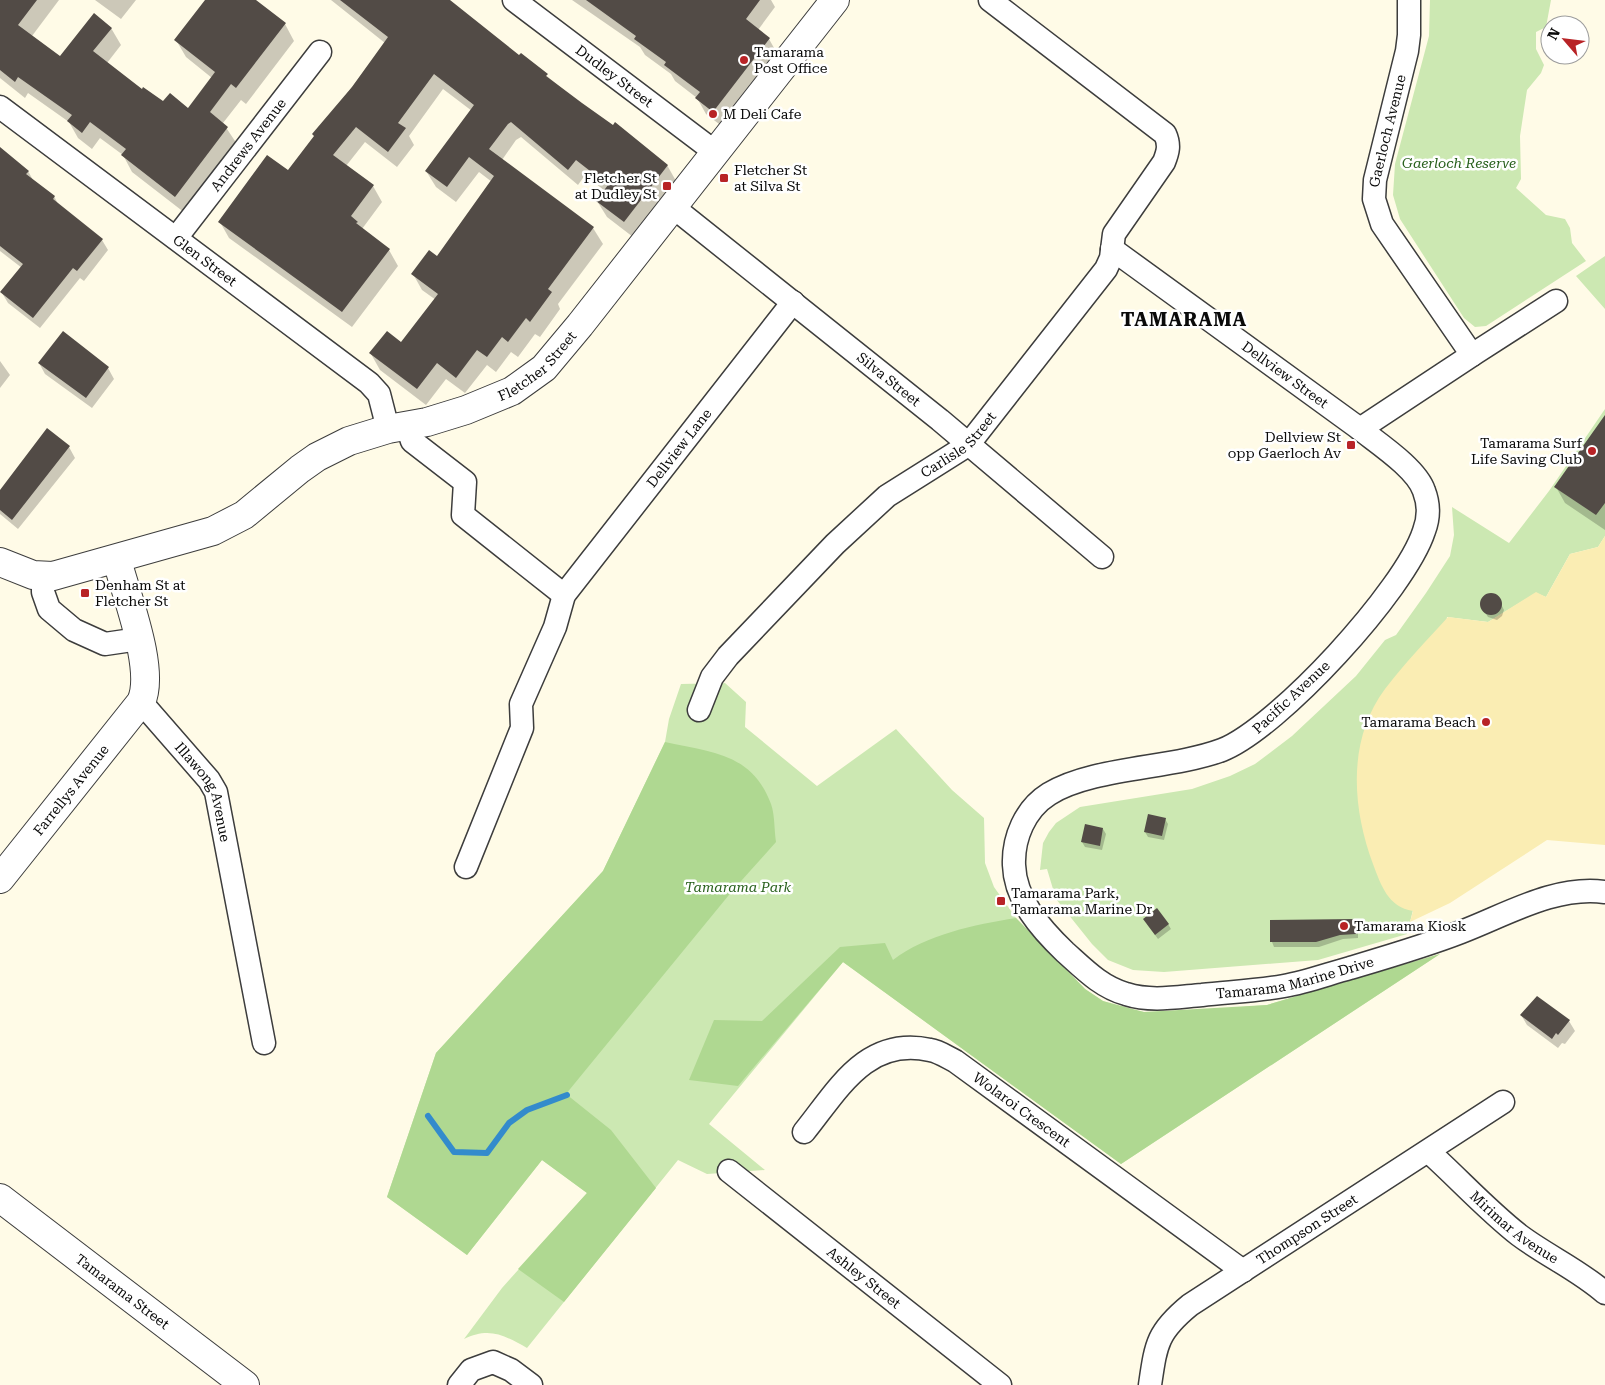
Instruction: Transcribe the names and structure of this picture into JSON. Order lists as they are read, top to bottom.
{
  "streets": {
    "street": [
      "Dudley Street",
      "Gaerloch Avenue",
      "Andrews Avenue",
      "Glen Street",
      "Fletcher Street",
      "Dellview Street",
      "Silva Street",
      "Carlisle Street",
      "Dellview Lane",
      "Pacific Avenue",
      "Farrellys Avenue",
      "Illawong Avenue",
      "Tamarama Marine Drive",
      "Wolaroi Crescent",
      "Mirimar Avenue",
      "Thompson Street",
      "Ashley Street",
      "Tamarama Street"
    ]
  },
  "crossings": [
    ["Dudley Street", "Fletcher Street"],
    ["Andrews Avenue", "Glen Street"],
    ["Glen Street", "Fletcher Street"],
    ["Glen Street", "Dellview Lane"],
    ["Fletcher Street", "Silva Street"],
    ["Dellview Street", "Carlisle Street"],
    ["Dellview Street", "Pacific Avenue"],
    ["Silva Street", "Carlisle Street"],
    ["Silva Street", "Dellview Lane"],
    ["Pacific Avenue", "Tamarama Marine Drive"],
    ["Farrellys Avenue", "Illawong Avenue"],
    ["Wolaroi Crescent", "Thompson Street"],
    ["Mirimar Avenue", "Thompson Street"]
  ],
  "districts": ["TAMARAMA"],
  "parks": ["Gaerloch Reserve", "Tamarama Park"],
  "places": {
    "other": [
      "Tamarama Post Office",
      "M Deli Cafe",
      "Tamarama Surf Life Saving Club",
      "Tamarama Beach",
      "Tamarama Kiosk"
    ],
    "transit": [
      "Fletcher St at Silva St",
      "Fletcher St at Dudley St",
      "Dellview St opp Gaerloch Av",
      "Denham St at Fletcher St",
      "Tamarama Park, Tamarama Marine Dr"
    ]
  },
  "north": "top left"
}
